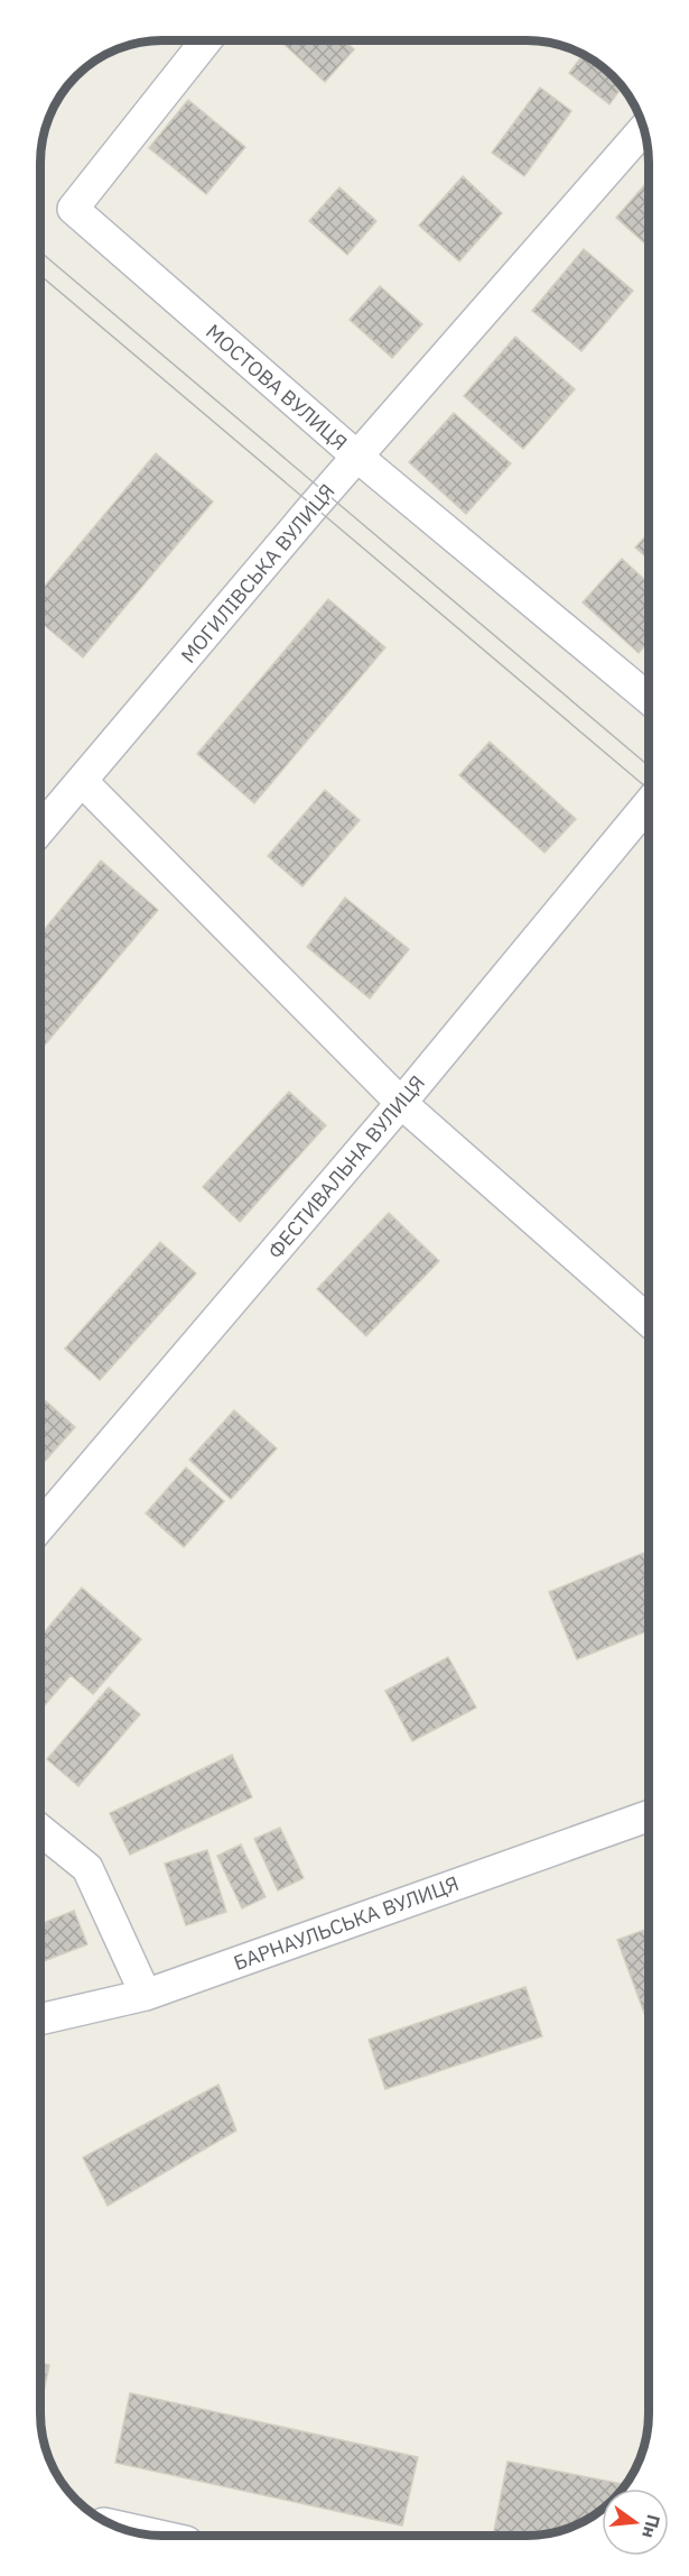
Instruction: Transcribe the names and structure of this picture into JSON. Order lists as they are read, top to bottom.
{
  "streets": {
    "street": [
      "МОСТОВА ВУЛИЦЯ",
      "МОГИЛІВСЬКА ВУЛИЦЯ",
      "ФЕСТИВАЛЬНА ВУЛИЦЯ",
      "БАРНАУЛЬСЬКА ВУЛИЦЯ"
    ]
  },
  "crossings": [
    ["МОСТОВА ВУЛИЦЯ", "МОГИЛІВСЬКА ВУЛИЦЯ"]
  ],
  "north": "right"
}
